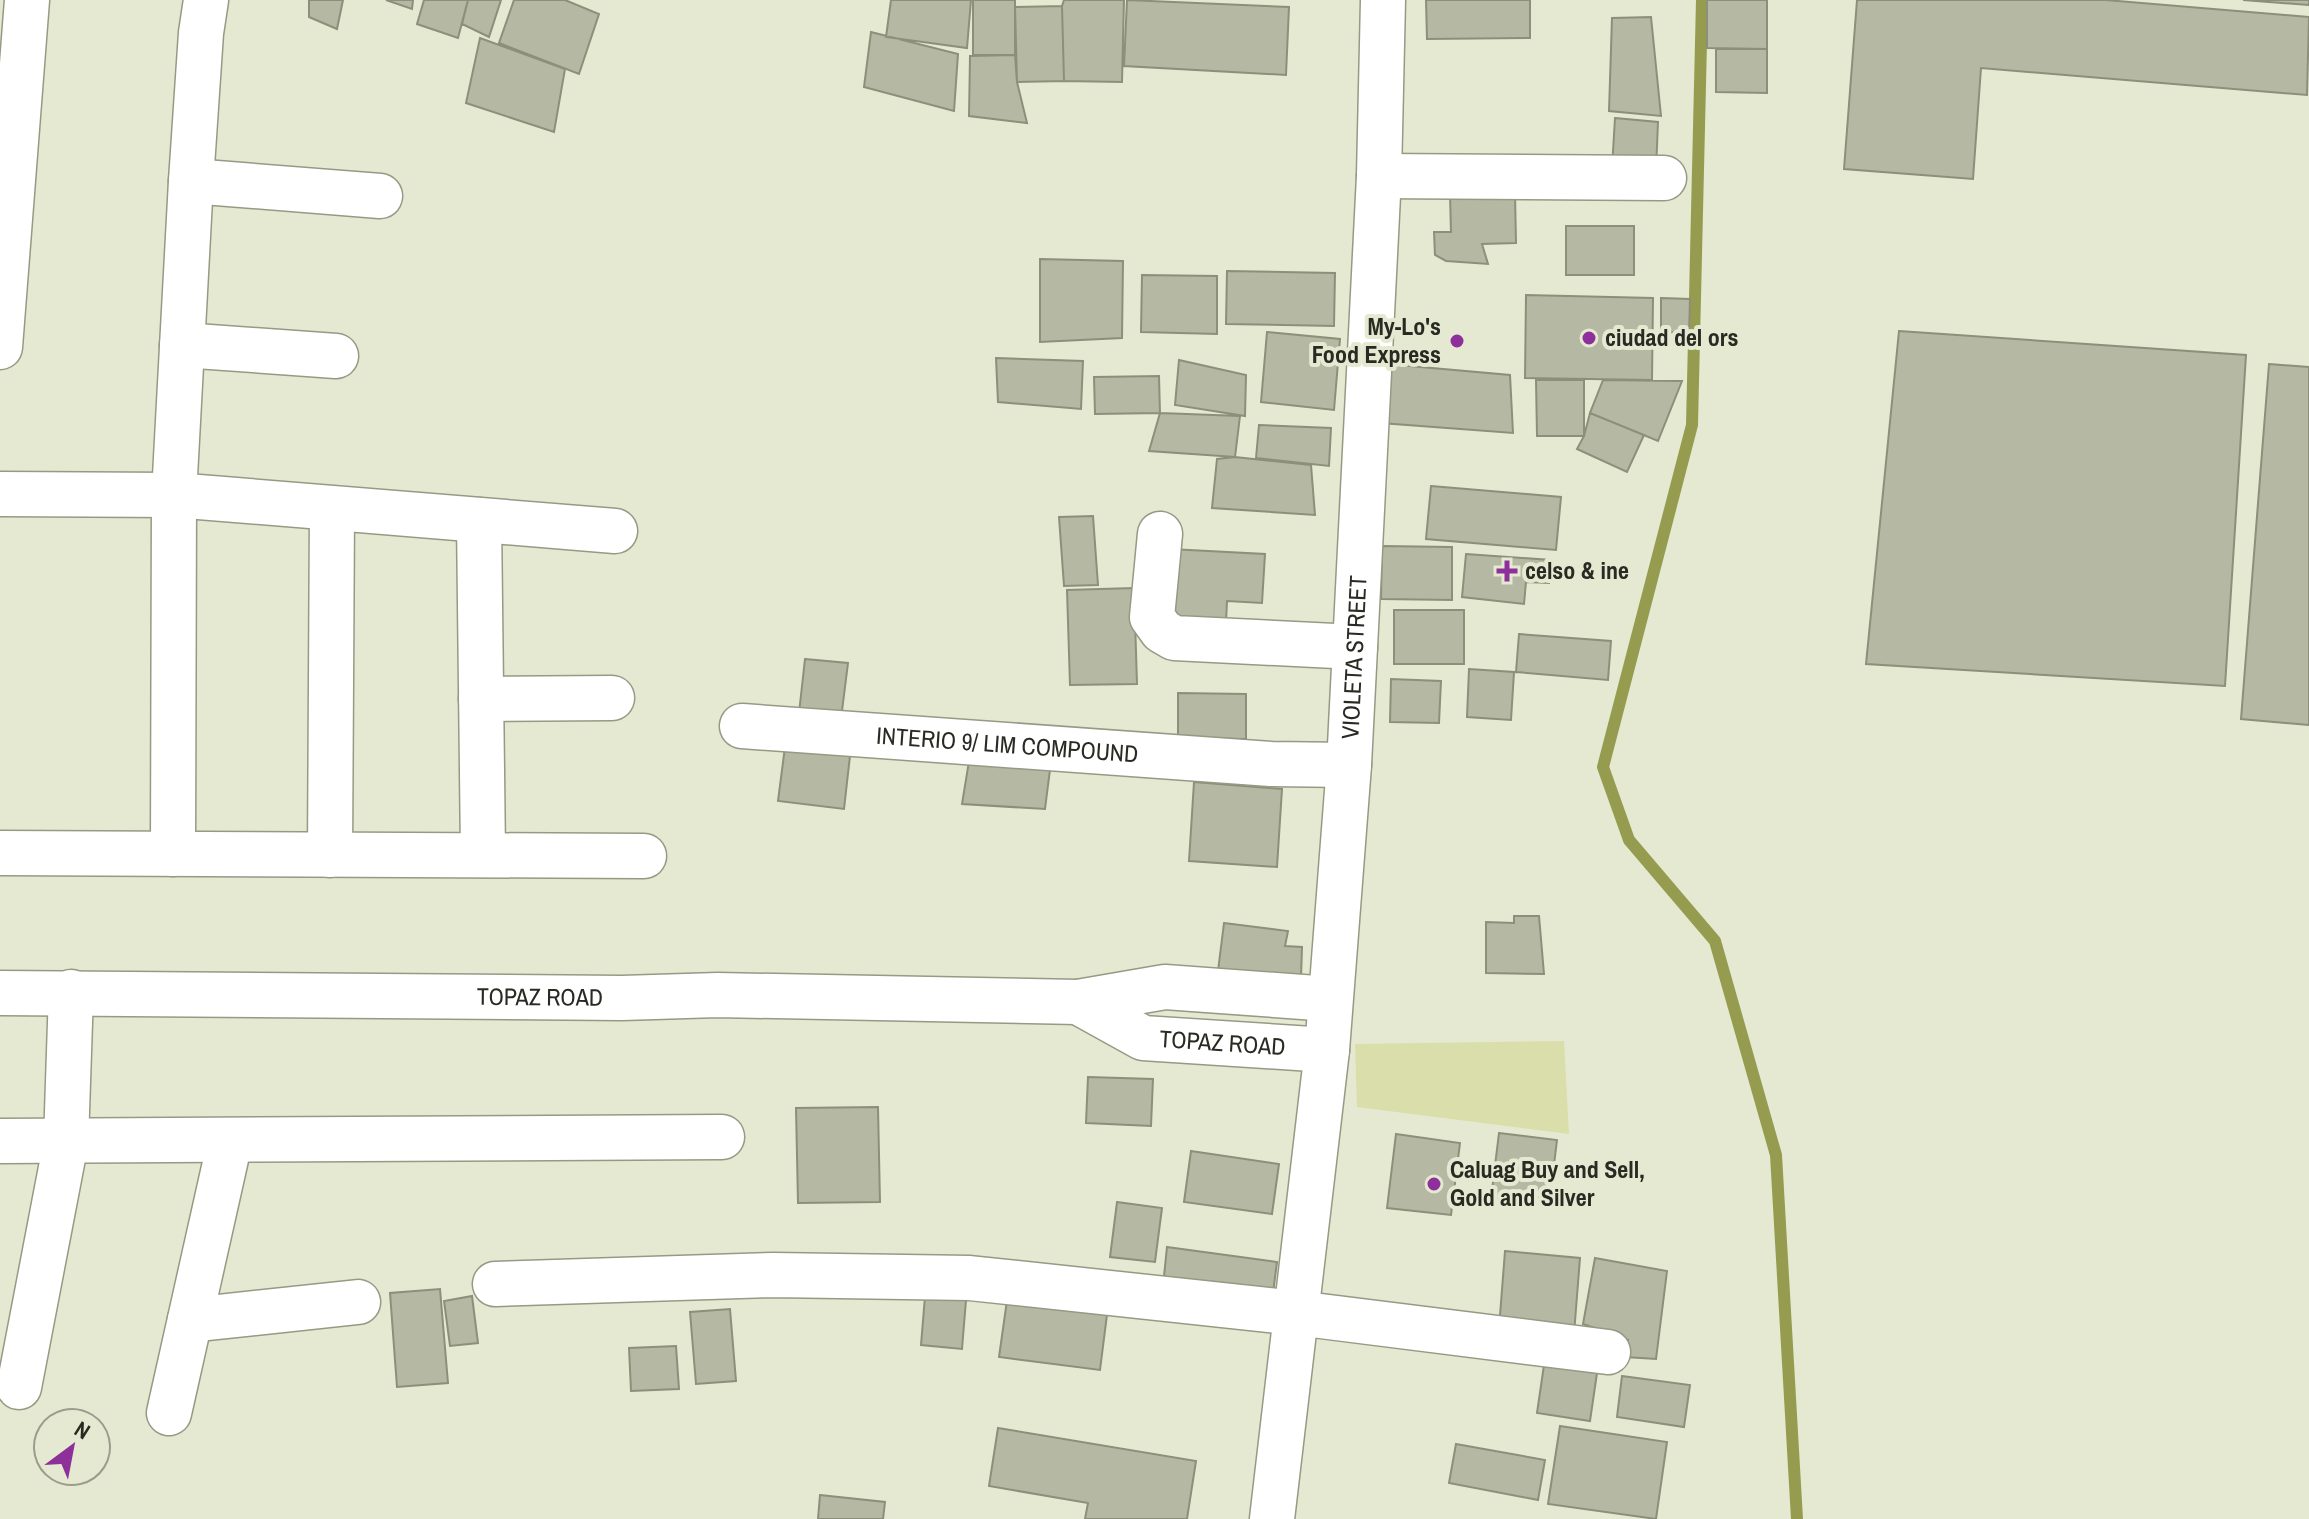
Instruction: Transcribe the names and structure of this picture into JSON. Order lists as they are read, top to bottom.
{
  "streets": {
    "street": ["VIOLETA STREET", "INTERIO 9/ LIM COMPOUND", "TOPAZ ROAD"]
  },
  "crossings": [
    ["VIOLETA STREET", "INTERIO 9/ LIM COMPOUND"],
    ["VIOLETA STREET", "TOPAZ ROAD"]
  ],
  "places": {
    "other": ["ciudad del ors", "My-Lo's Food Express", "Caluag Buy and Sell, Gold and Silver"],
    "health": ["celso & ine"]
  },
  "north": "top right"
}
